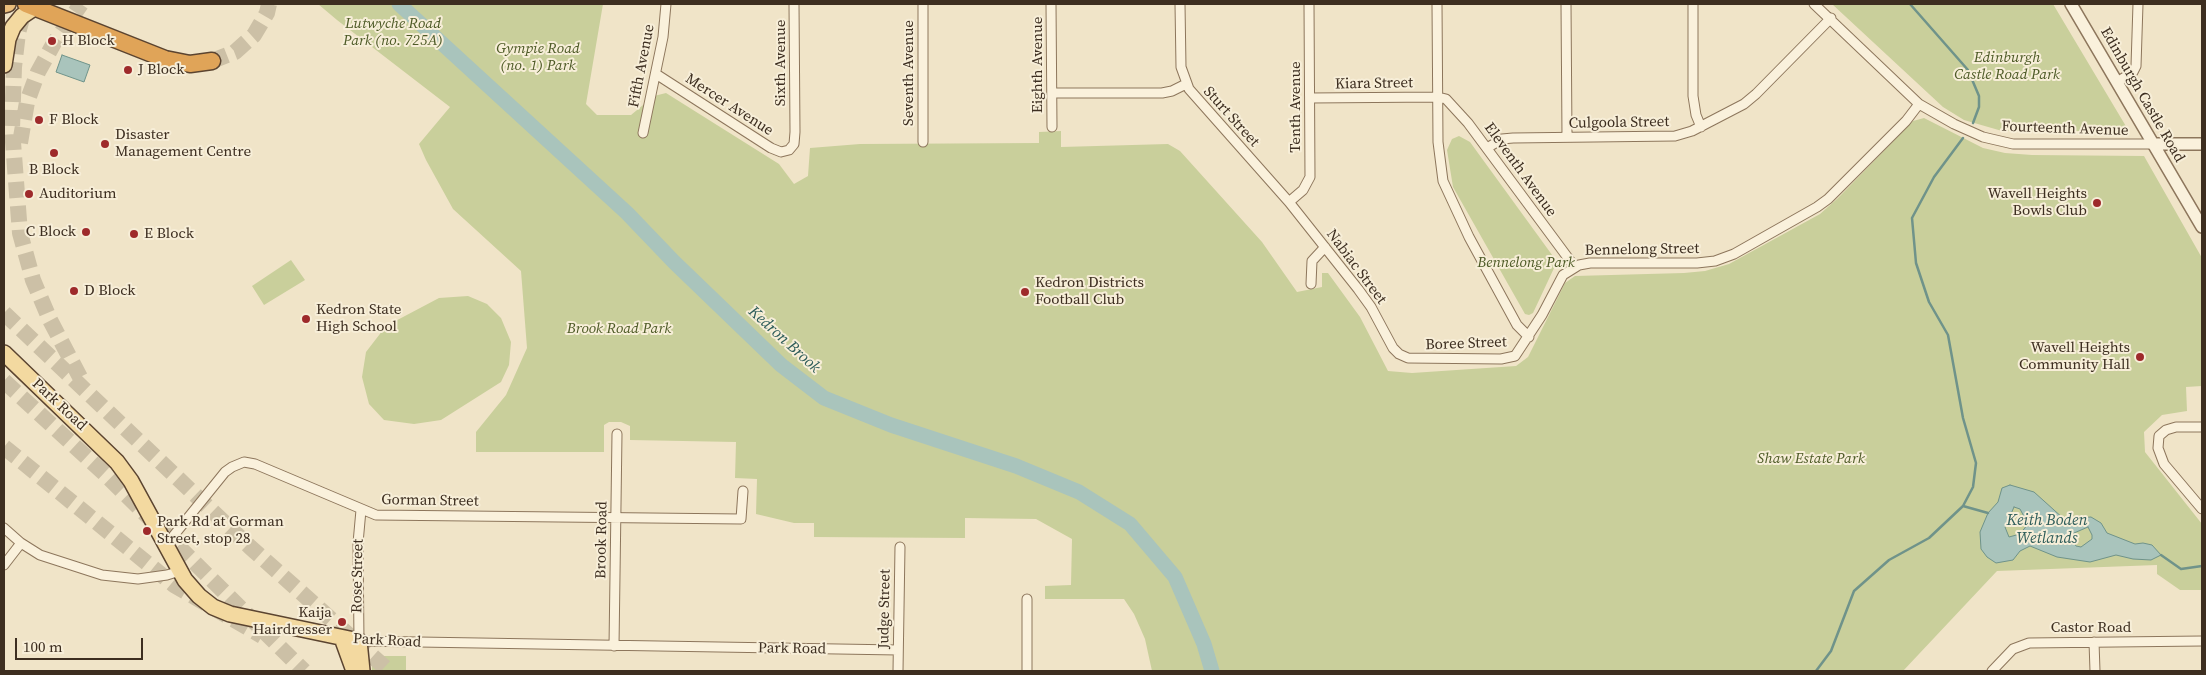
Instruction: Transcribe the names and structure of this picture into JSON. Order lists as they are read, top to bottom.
{
  "streets": {
    "main road": ["Park Road", "Rose Street"],
    "street": [
      "Sixth Avenue",
      "Eighth Avenue",
      "Fifth Avenue",
      "Seventh Avenue",
      "Kiara Street",
      "Edinburgh Castle Road",
      "Mercer Avenue",
      "Tenth Avenue",
      "Sturt Street",
      "Culgoola Street",
      "Fourteenth Avenue",
      "Eleventh Avenue",
      "Bennelong Street",
      "Nabiac Street",
      "Boree Street",
      "Gorman Street",
      "Brook Road",
      "Judge Street",
      "Castor Road"
    ]
  },
  "crossings": [
    ["Sixth Avenue", "Mercer Avenue"],
    ["Eighth Avenue", "Sturt Street"],
    ["Fifth Avenue", "Mercer Avenue"],
    ["Kiara Street", "Tenth Avenue"],
    ["Kiara Street", "Eleventh Avenue"],
    ["Edinburgh Castle Road", "Fourteenth Avenue"],
    ["Tenth Avenue", "Sturt Street"],
    ["Tenth Avenue", "Nabiac Street"],
    ["Sturt Street", "Nabiac Street"],
    ["Culgoola Street", "Fourteenth Avenue"],
    ["Culgoola Street", "Eleventh Avenue"],
    ["Fourteenth Avenue", "Bennelong Street"],
    ["Eleventh Avenue", "Bennelong Street"],
    ["Bennelong Street", "Boree Street"],
    ["Nabiac Street", "Boree Street"],
    ["Park Road", "Gorman Street"],
    ["Park Road", "Brook Road"],
    ["Park Road", "Rose Street"],
    ["Park Road", "Judge Street"],
    ["Gorman Street", "Brook Road"],
    ["Gorman Street", "Rose Street"]
  ],
  "water": ["Kedron Brook", "Keith Boden Wetlands"],
  "parks": [
    "Lutwyche Road Park (no. 725A)",
    "Gympie Road (no. 1) Park",
    "Edinburgh Castle Road Park",
    "Bennelong Park",
    "Brook Road Park",
    "Shaw Estate Park"
  ],
  "places": [
    "H Block",
    "J Block",
    "F Block",
    "Disaster Management Centre",
    "B Block",
    "Auditorium",
    "Wavell Heights Bowls Club",
    "C Block",
    "E Block",
    "D Block",
    "Kedron Districts Football Club",
    "Kedron State High School",
    "Wavell Heights Community Hall",
    "Park Rd at Gorman Street, stop 28",
    "Kaija Hairdresser"
  ],
  "scale_bar": "100 m"
}
